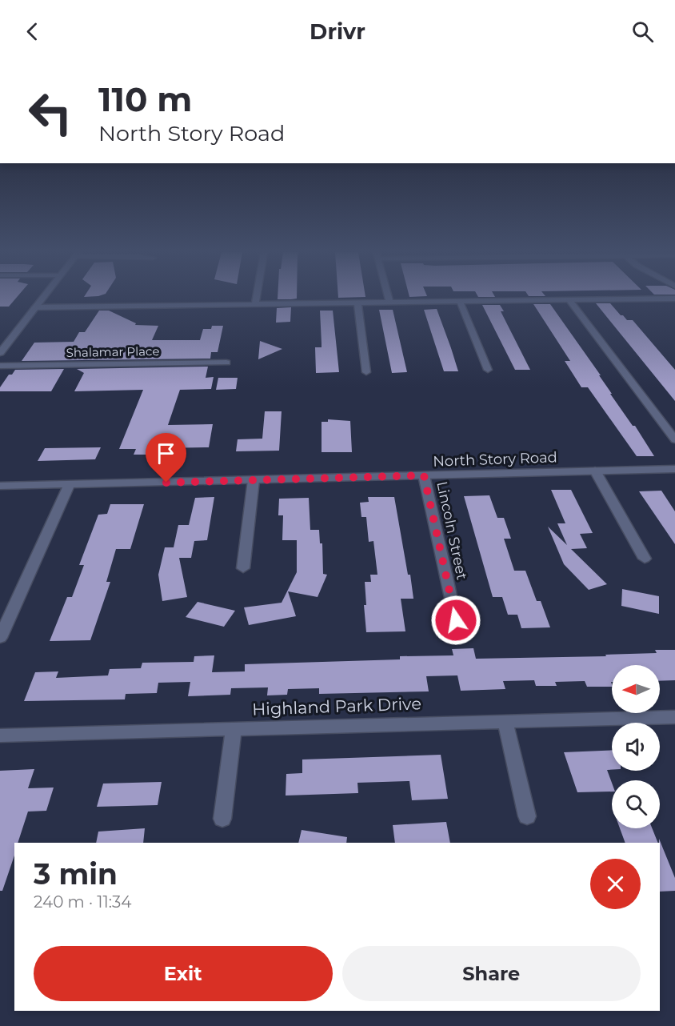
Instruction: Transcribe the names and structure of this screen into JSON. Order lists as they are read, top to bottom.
{
  "streets": {
    "street": [
      "Shalamar Place",
      "North Story Road",
      "Lincoln Street",
      "Highland Park Drive"
    ]
  },
  "crossings": [
    ["North Story Road", "Lincoln Street"]
  ],
  "north": "left",
  "page": {
    "header": "Drivr",
    "turn": ["110 m", "North Story Road"],
    "heading": ["3 min", "240 m · 11:34"],
    "buttons": ["Exit", "Share"]
  }
}
